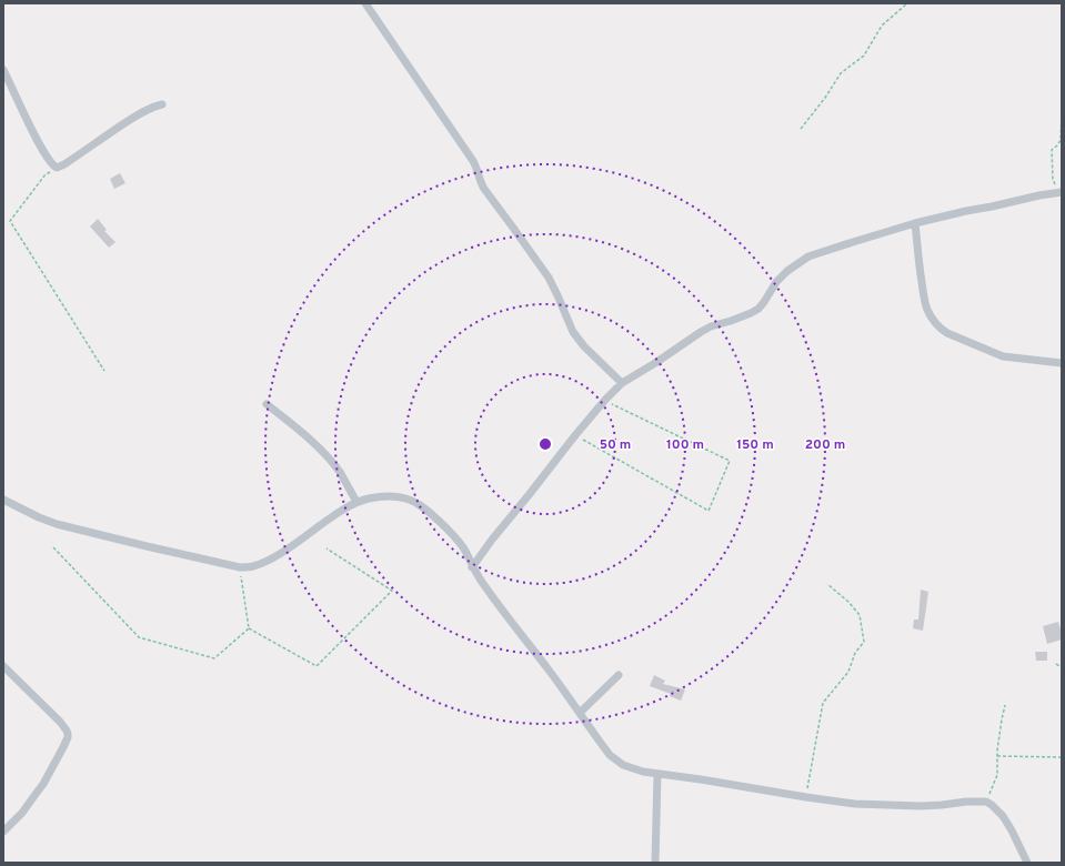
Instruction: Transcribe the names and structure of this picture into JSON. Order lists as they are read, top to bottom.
{
  "rings": [
    "50 m",
    "100 m",
    "150 m",
    "200 m"
  ]
}
